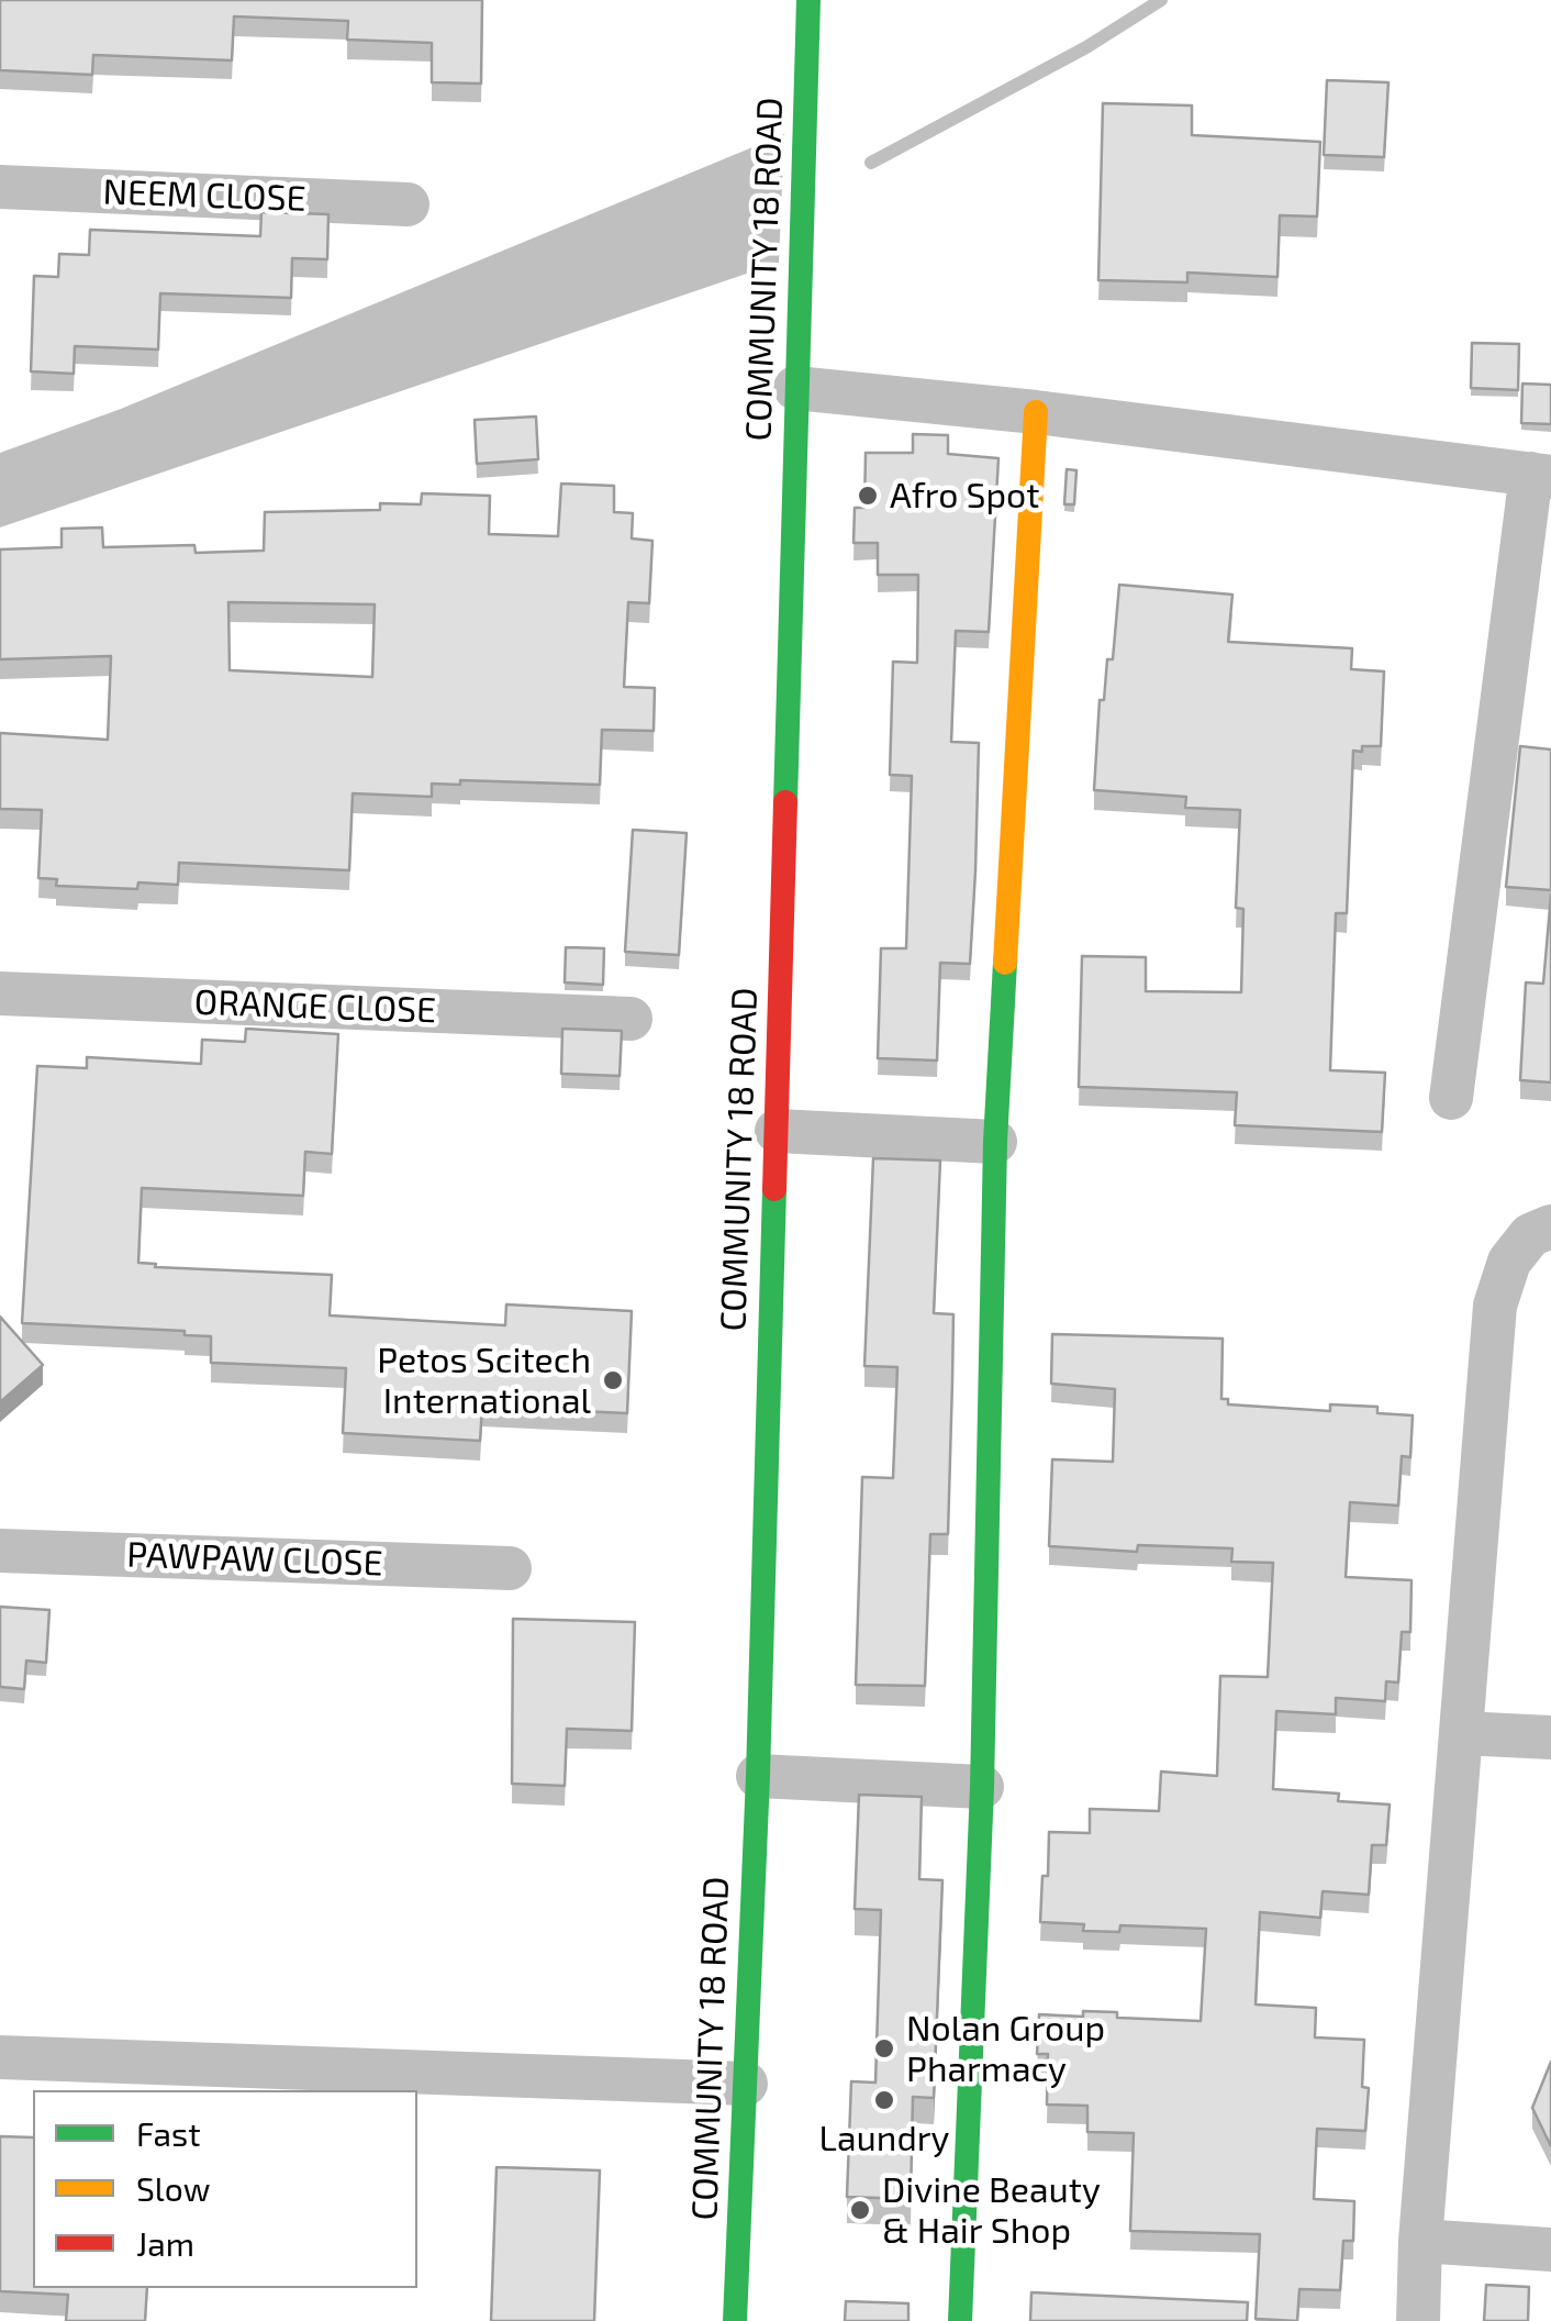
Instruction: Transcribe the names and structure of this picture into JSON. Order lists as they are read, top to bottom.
{
  "streets": {
    "main road": ["COMMUNITY 18 ROAD"],
    "street": ["NEEM CLOSE", "ORANGE CLOSE", "PAWPAW CLOSE"]
  },
  "places": [
    "Afro Spot",
    "Petos Scitech International",
    "Nolan Group Pharmacy",
    "Laundry",
    "Divine Beauty & Hair Shop"
  ],
  "legend": ["Fast", "Slow", "Jam"]
}
